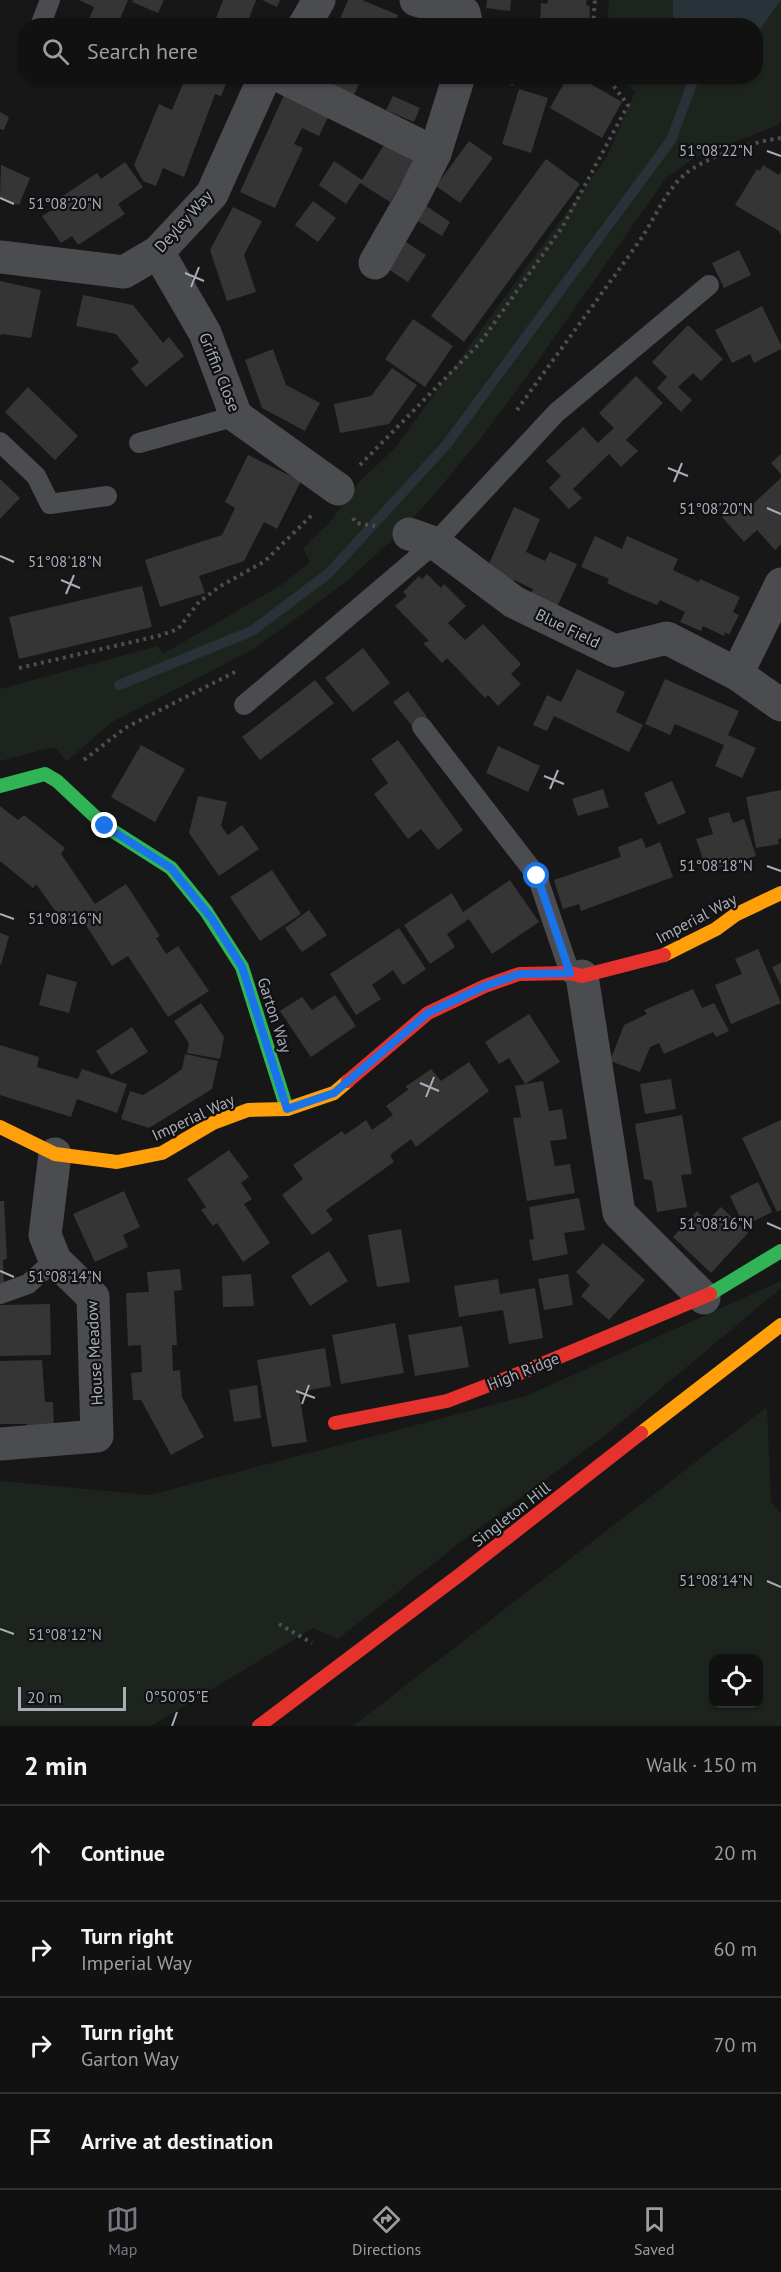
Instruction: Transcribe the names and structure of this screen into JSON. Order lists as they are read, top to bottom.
{
  "streets": {
    "street": [
      "Deyley Way",
      "Griffin Close",
      "Blue Field",
      "Imperial Way",
      "Garton Way",
      "House Meadow",
      "High Ridge",
      "Singleton Hill"
    ]
  },
  "crossings": [
    ["Deyley Way", "Griffin Close"],
    ["Imperial Way", "Garton Way"],
    ["Imperial Way", "House Meadow"]
  ],
  "scale_bar": "20 m",
  "page": {
    "search": "Search here",
    "scale": "20 m",
    "heading": ["2 min", "Walk · 150 m"],
    "list": [
      ["Continue", "20 m"],
      ["Turn right", "Imperial Way", "60 m"],
      ["Turn right", "Garton Way", "70 m"],
      "Arrive at destination"
    ],
    "nav": ["Map", "Directions", "Saved"]
  },
  "coordinates": [
    "51°08'22\"N",
    "51°08'20\"N",
    "51°08'18\"N",
    "51°08'16\"N",
    "51°08'14\"N",
    "51°08'12\"N",
    "0°50'05\"E"
  ]
}
